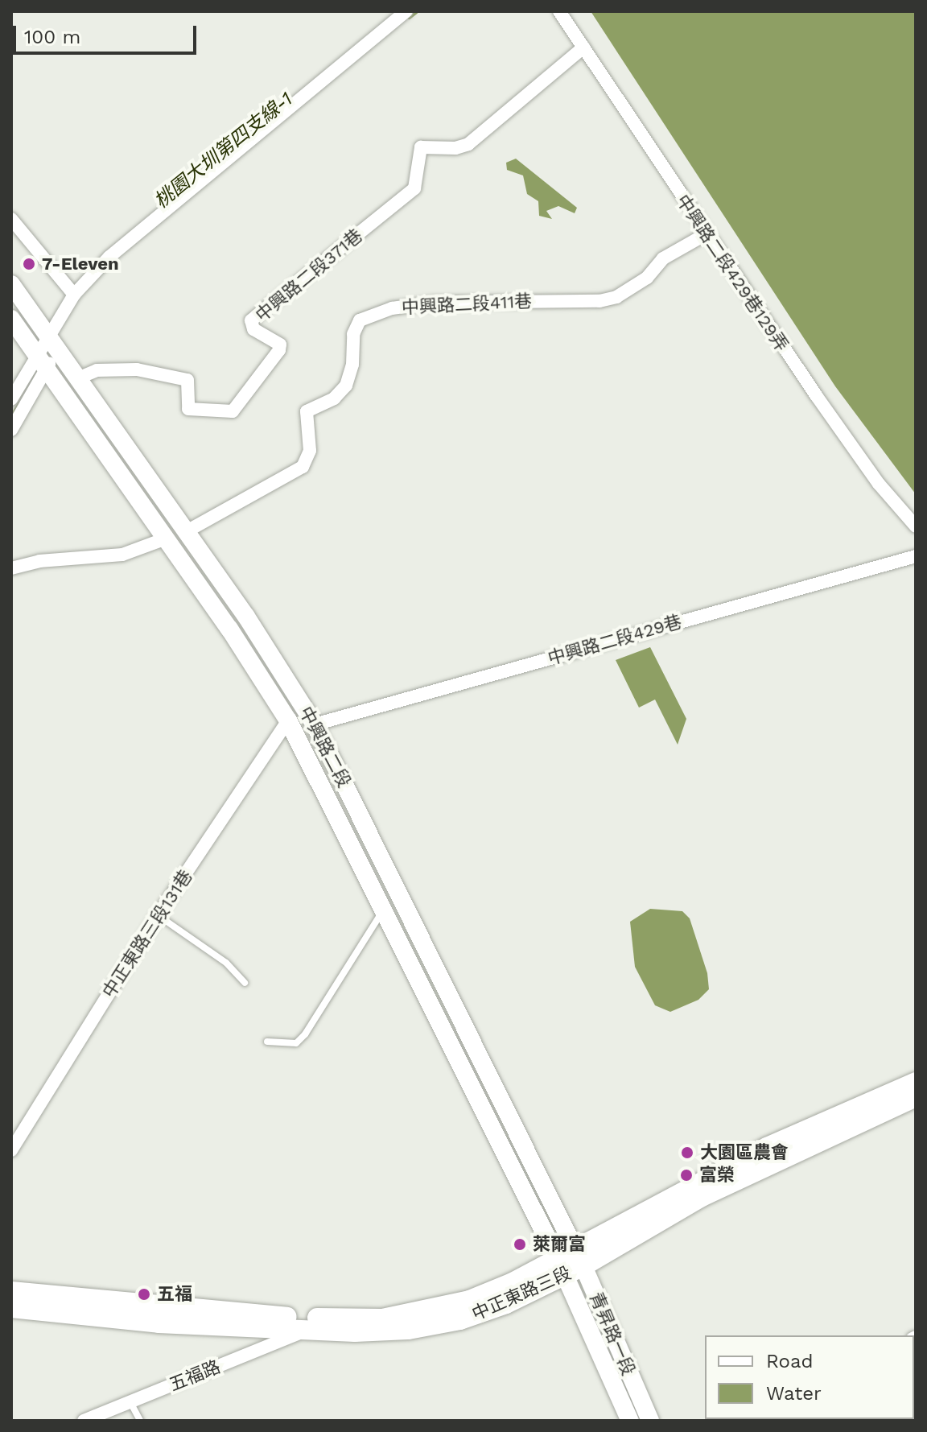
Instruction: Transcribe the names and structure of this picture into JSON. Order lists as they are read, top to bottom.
{
  "streets": {
    "main road": ["中正東路三段"],
    "street": [
      "中興路二段429巷129弄",
      "中興路二段371巷",
      "中興路二段411巷",
      "中興路二段429巷",
      "中興路二段",
      "中正東路三段131巷",
      "青昇路一段",
      "五福路"
    ]
  },
  "crossings": [
    ["中興路二段429巷129弄", "中興路二段371巷"],
    ["中興路二段429巷129弄", "中興路二段411巷"],
    ["中興路二段371巷", "中興路二段"],
    ["中興路二段411巷", "中興路二段"],
    ["中興路二段429巷", "中興路二段"],
    ["中興路二段", "中正東路三段131巷"],
    ["中興路二段", "中正東路三段"],
    ["中興路二段", "青昇路一段"],
    ["中正東路三段", "青昇路一段"],
    ["中正東路三段", "五福路"]
  ],
  "water": ["桃園大圳第四支線-1"],
  "places": [
    "7-Eleven",
    "大園區農會",
    "富榮",
    "萊爾富",
    "五福"
  ],
  "legend": ["Road", "Water"],
  "scale_bar": "100 m"
}
